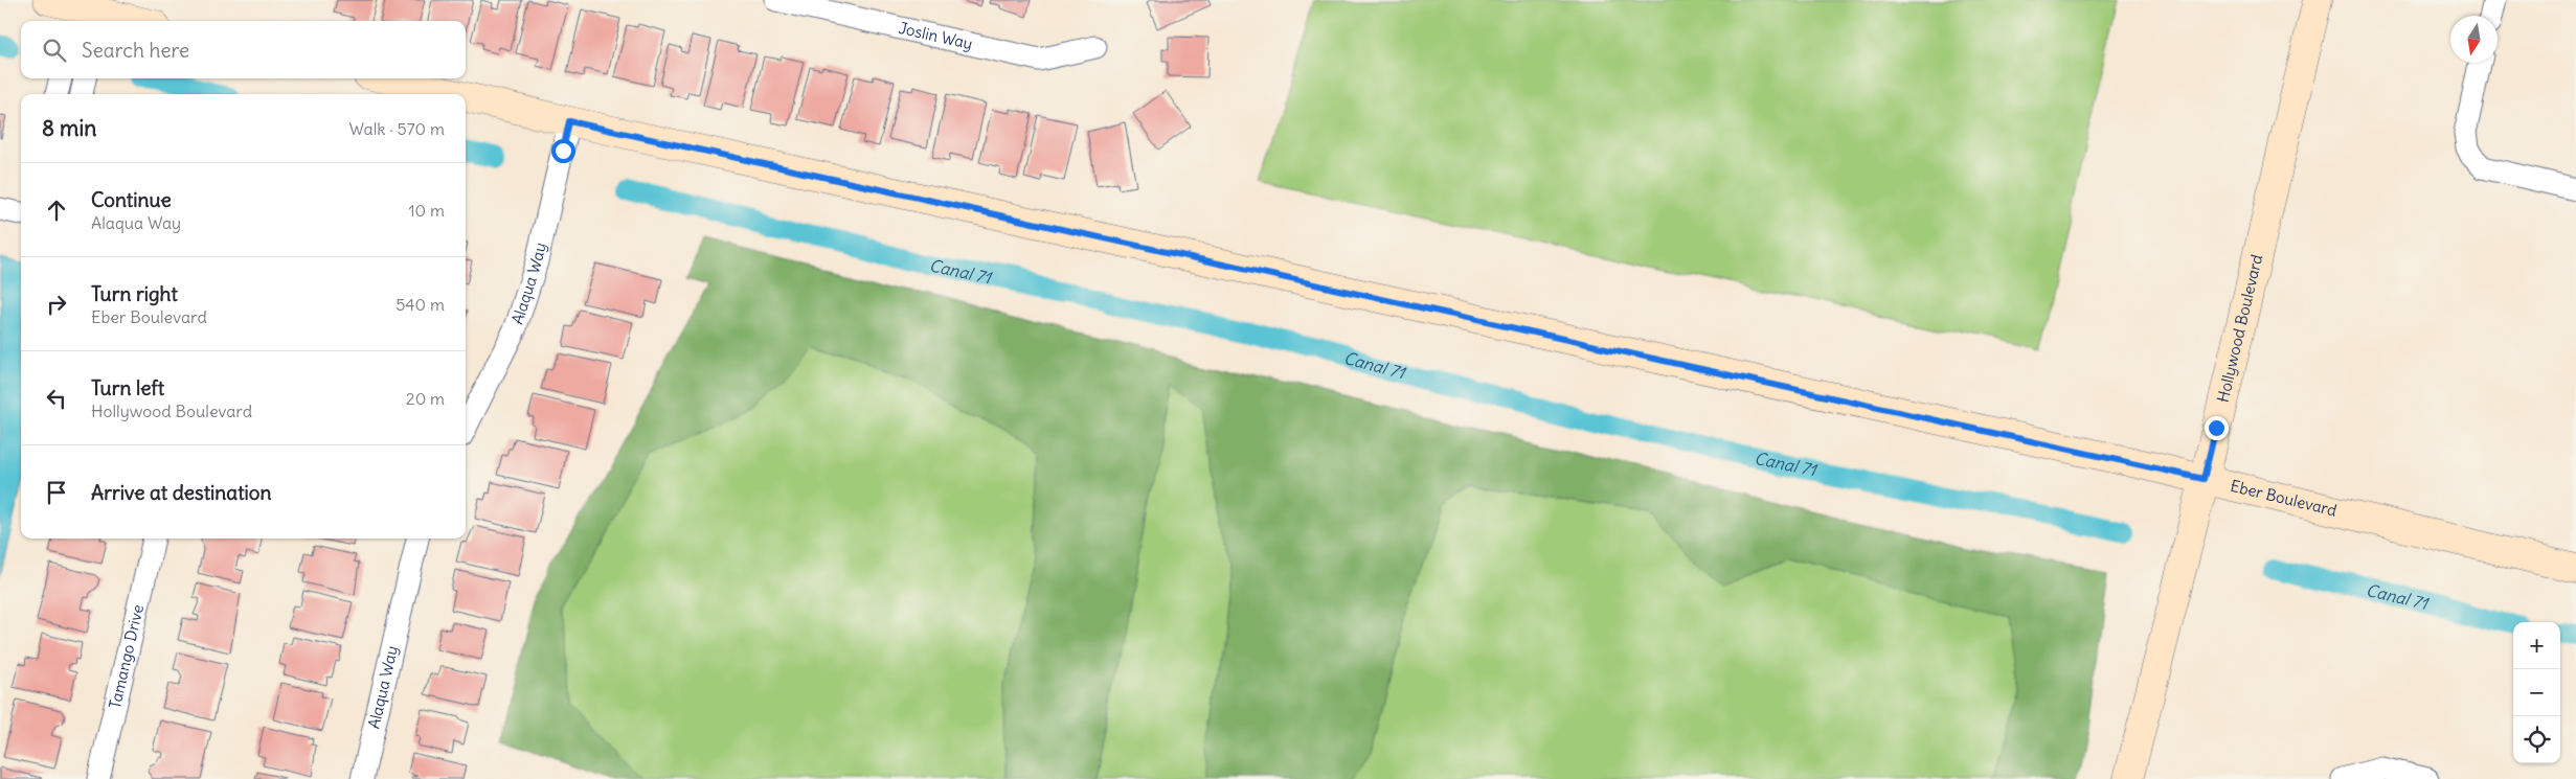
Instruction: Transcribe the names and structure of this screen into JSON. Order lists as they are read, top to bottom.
{
  "streets": {
    "street": [
      "Joslin Way",
      "Alaqua Way",
      "Hollywood Boulevard",
      "Eber Boulevard",
      "Tamango Drive"
    ]
  },
  "crossings": [
    ["Alaqua Way", "Eber Boulevard"],
    ["Hollywood Boulevard", "Eber Boulevard"]
  ],
  "water": ["Canal 71"],
  "north": "bottom",
  "page": {
    "search": "Search here",
    "heading": ["8 min", "Walk · 570 m"],
    "list": [
      ["Continue", "Alaqua Way", "10 m"],
      ["Turn right", "Eber Boulevard", "540 m"],
      ["Turn left", "Hollywood Boulevard", "20 m"],
      "Arrive at destination"
    ],
    "map_buttons": ["+", "−"]
  }
}
